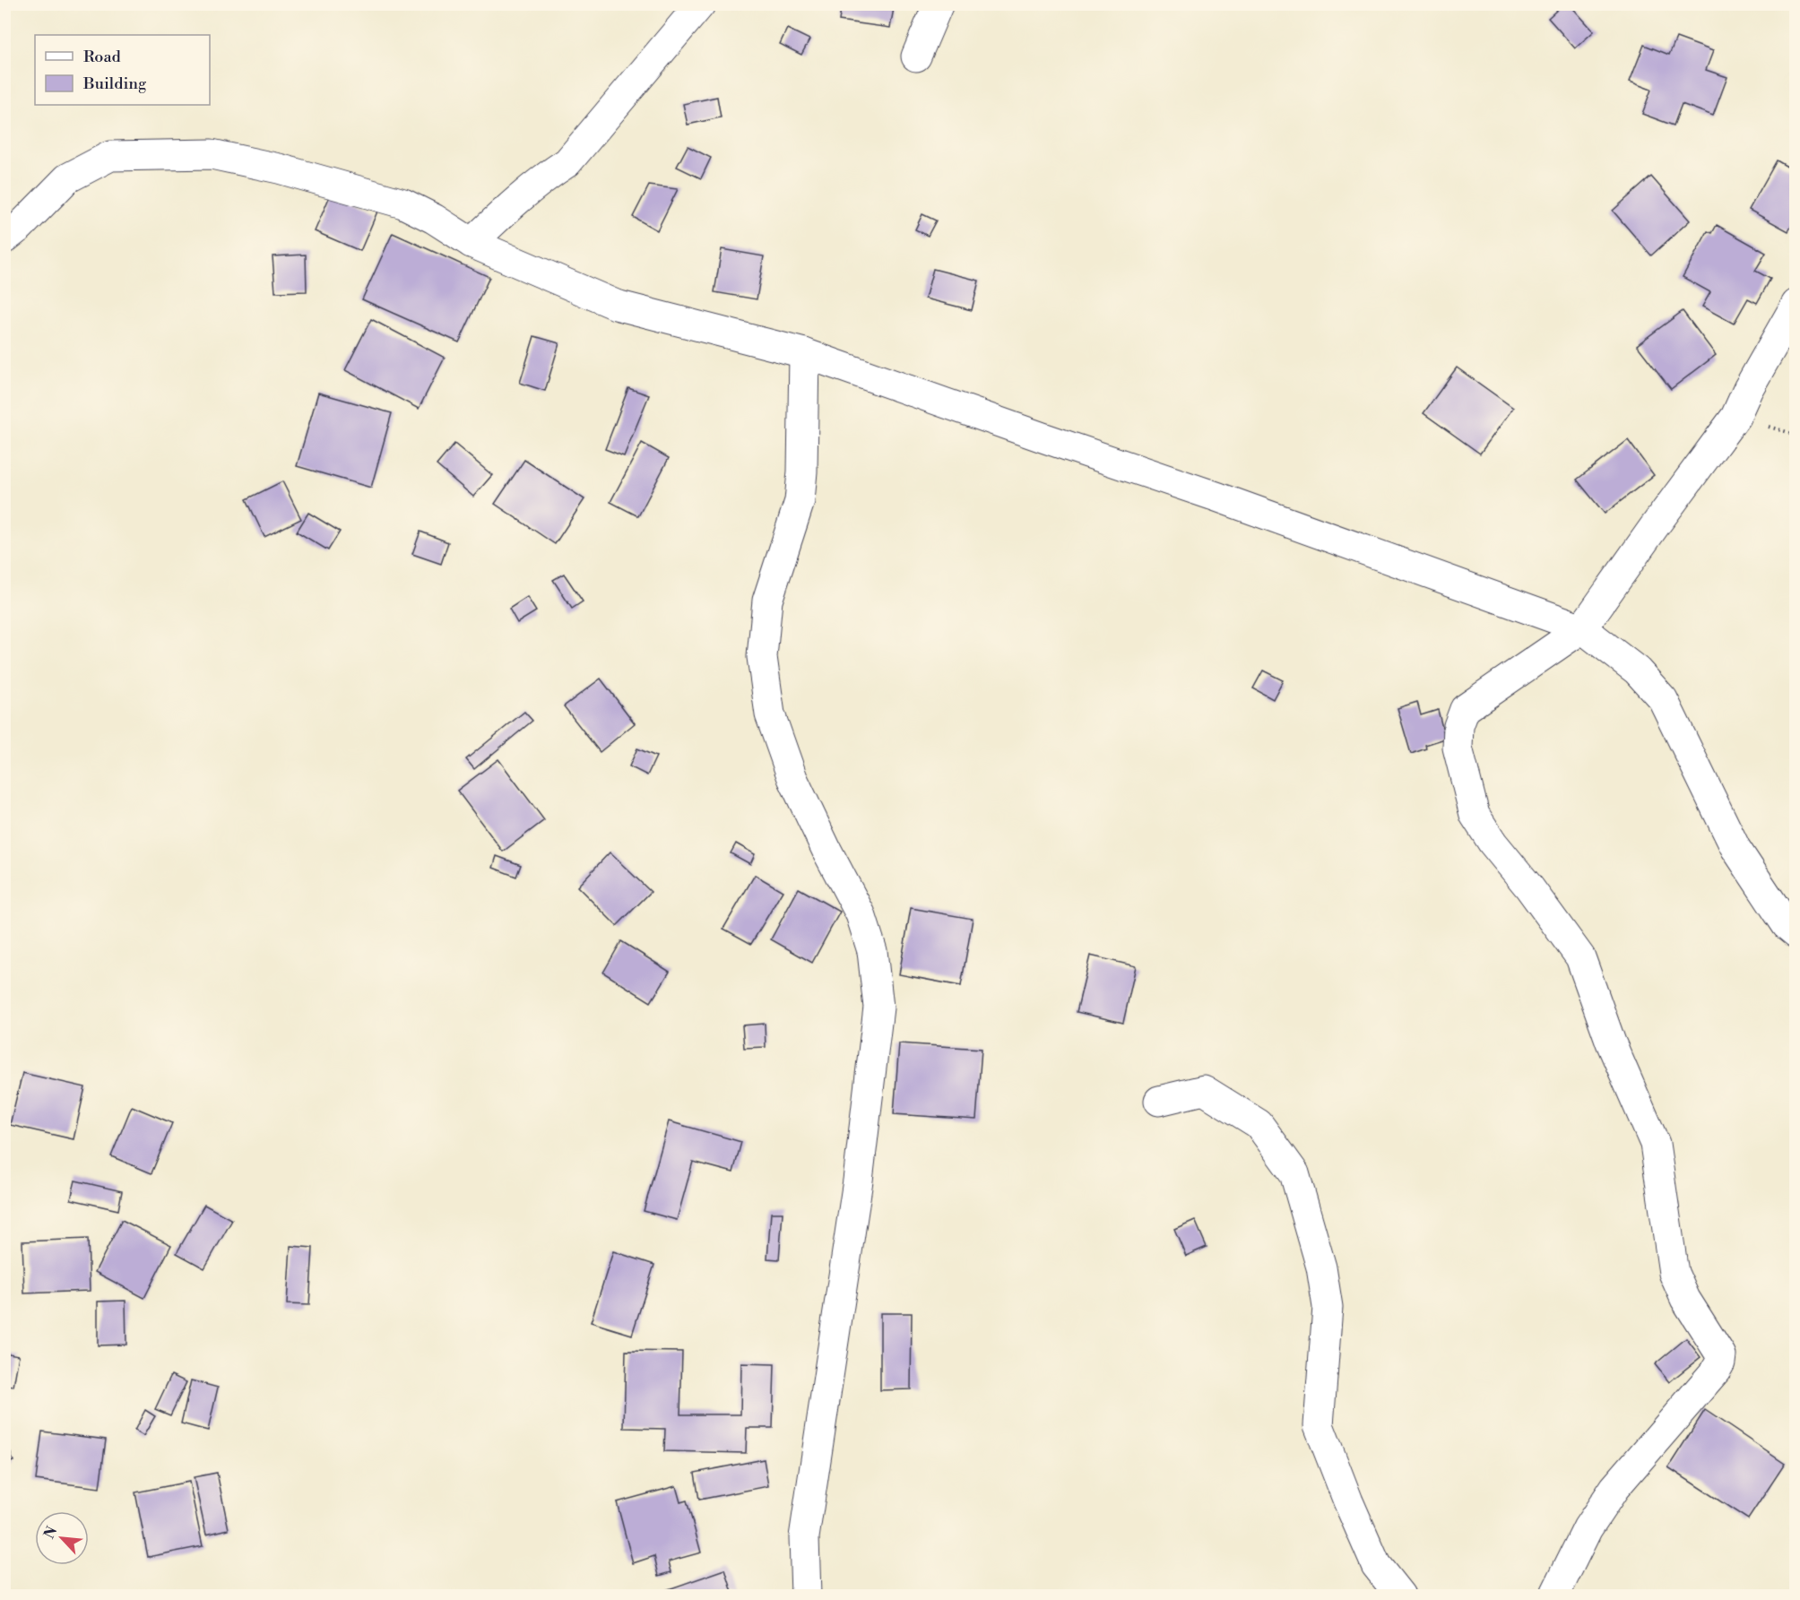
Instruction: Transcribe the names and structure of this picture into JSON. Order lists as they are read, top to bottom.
{
  "legend": ["Road", "Building"],
  "north": "top left"
}
